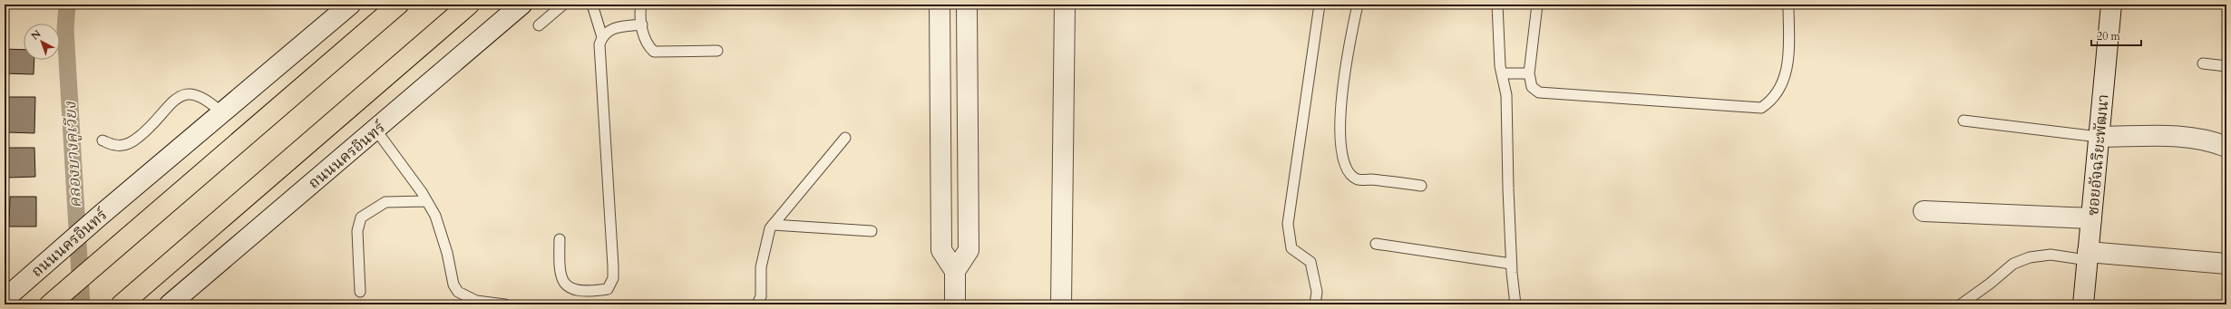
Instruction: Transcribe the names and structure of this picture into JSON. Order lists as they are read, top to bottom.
{
  "streets": {
    "street": ["ถนนนครอินทร์", "ซอยอัจฉริยะพัฒนา"]
  },
  "water": ["คลองบางคูเวียง"],
  "scale_bar": "20 m",
  "north": "top left"
}
